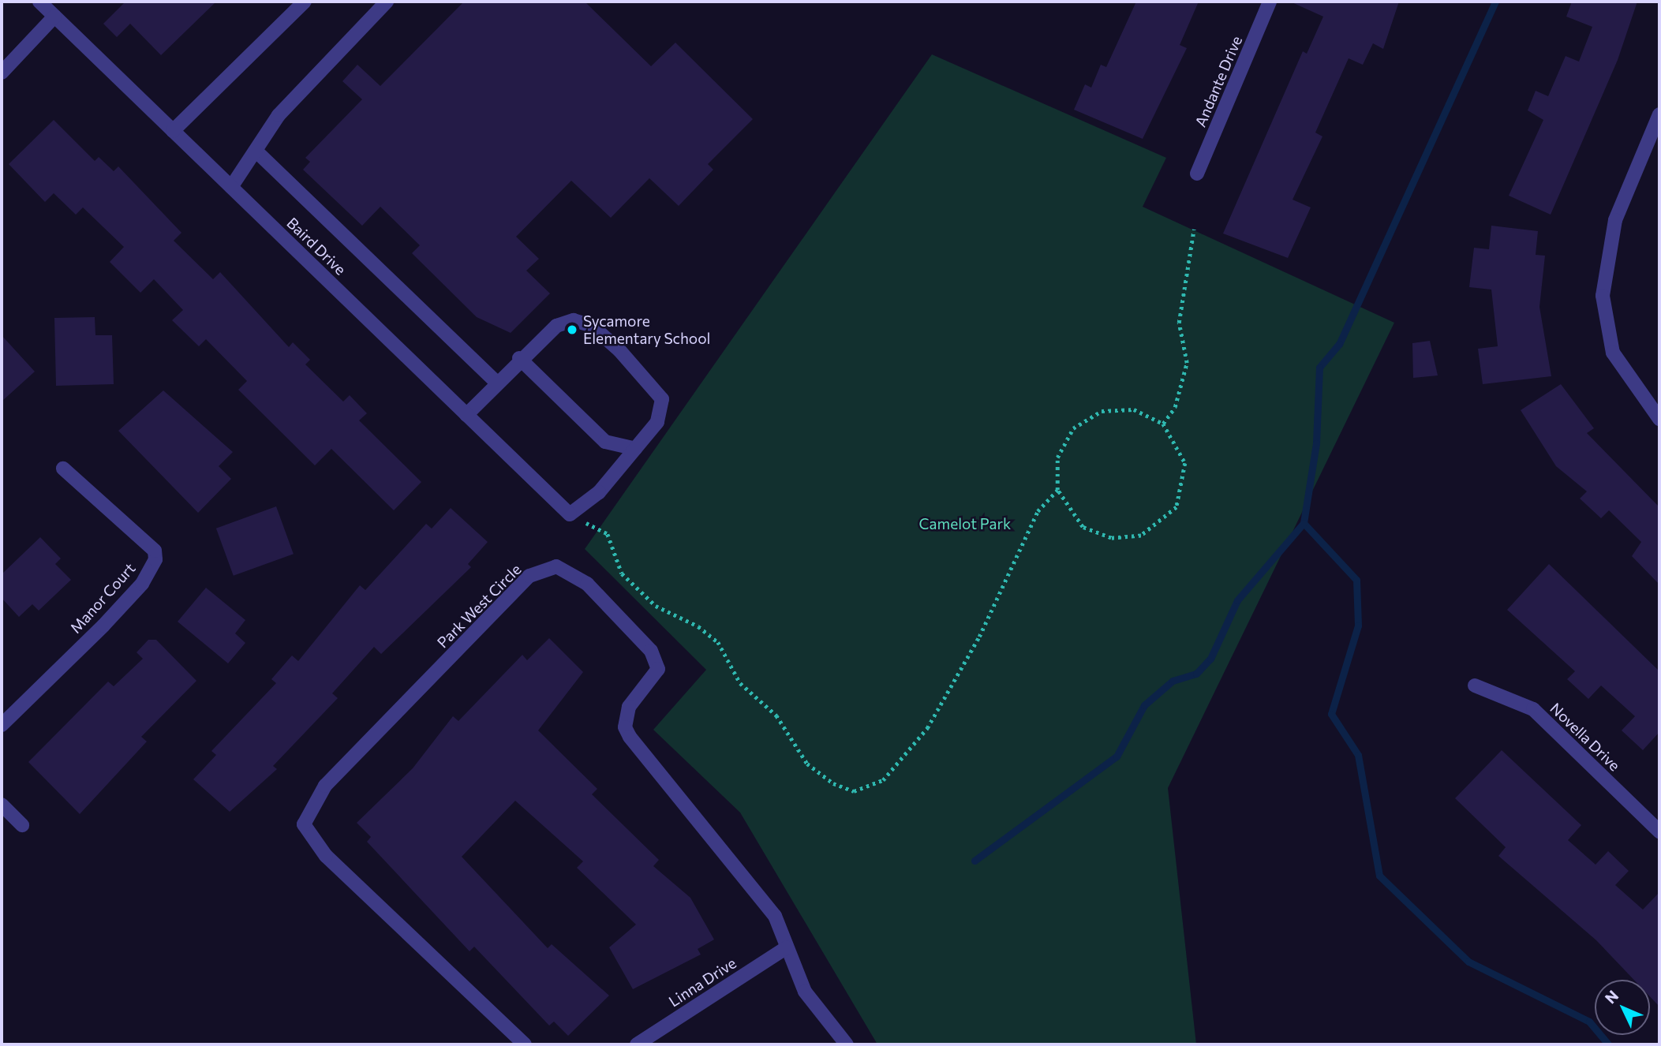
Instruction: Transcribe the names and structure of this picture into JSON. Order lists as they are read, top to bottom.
{
  "streets": {
    "street": [
      "Andante Drive",
      "Baird Drive",
      "Manor Court",
      "Park West Circle",
      "Novella Drive",
      "Linna Drive"
    ]
  },
  "crossings": [
    ["Park West Circle", "Linna Drive"]
  ],
  "parks": ["Camelot Park"],
  "places": ["Sycamore Elementary School"],
  "north": "top left"
}
